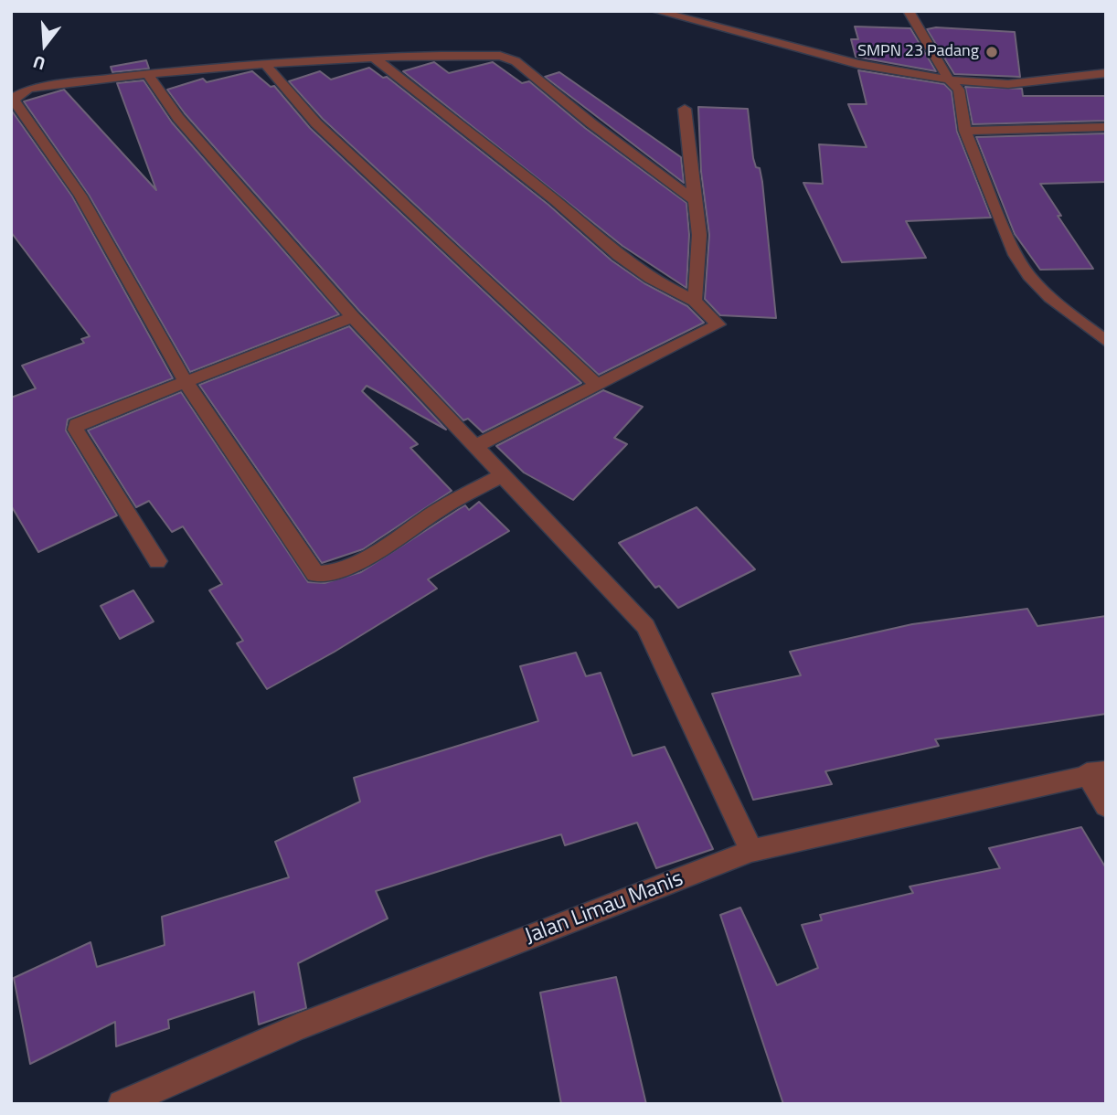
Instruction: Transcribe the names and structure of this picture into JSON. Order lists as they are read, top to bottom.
{
  "streets": {
    "street": ["Jalan Limau Manis"]
  },
  "places": ["SMPN 23 Padang"],
  "north": "bottom"
}
